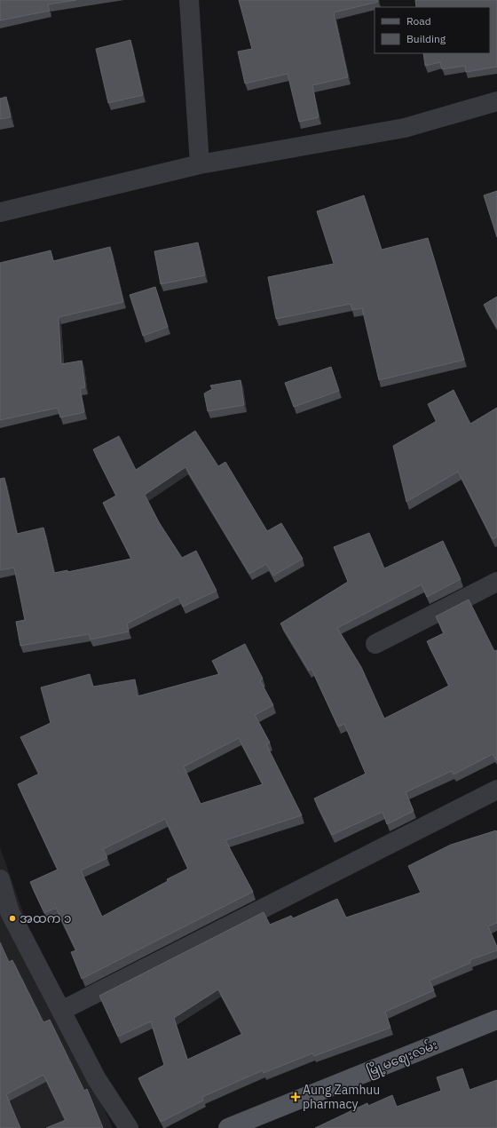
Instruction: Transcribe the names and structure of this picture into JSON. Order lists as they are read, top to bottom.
{
  "streets": {
    "main road": ["မြို့မဈေးလမ်း"]
  },
  "places": {
    "other": ["အထက ၁"],
    "health": ["Aung Zamhuu pharmacy"]
  },
  "legend": ["Road", "Building"]
}
